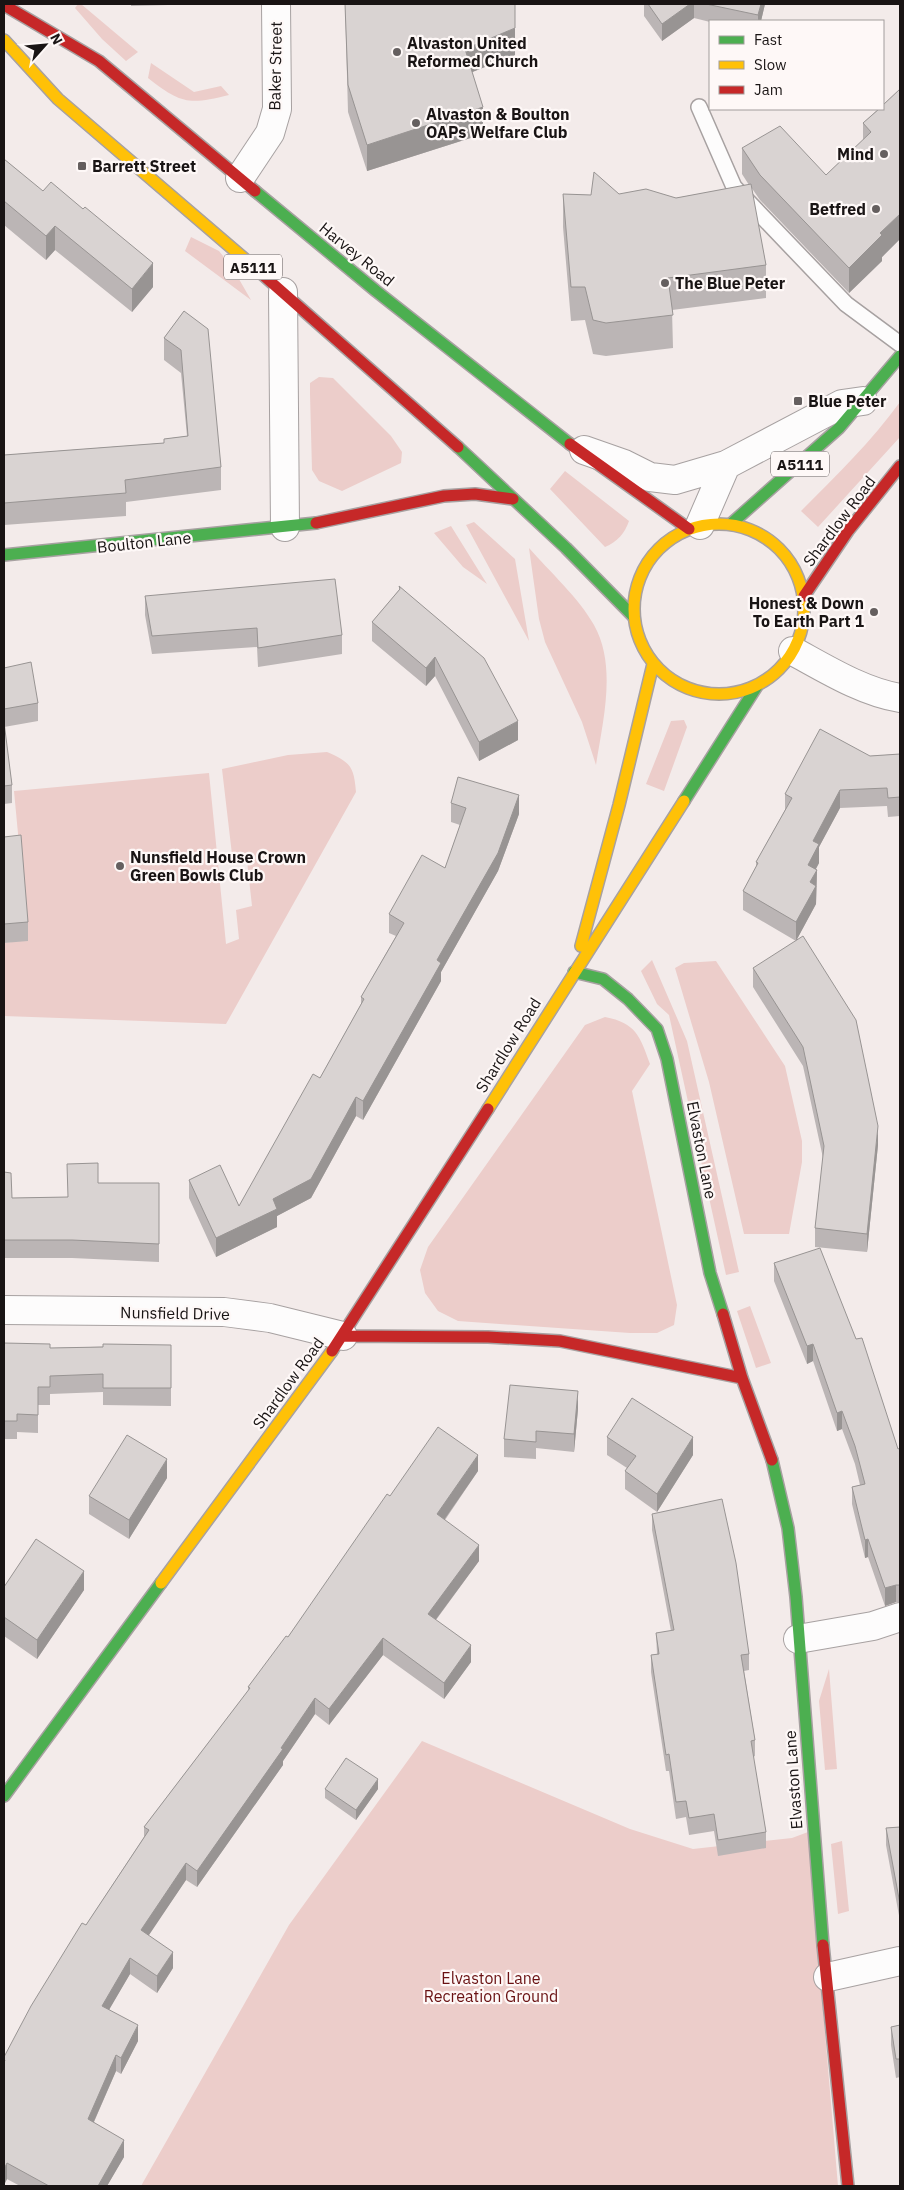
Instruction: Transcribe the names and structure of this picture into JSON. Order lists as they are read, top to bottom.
{
  "streets": {
    "main road": [
      "Harvey Road",
      "A5111",
      "Shardlow Road",
      "Boulton Lane",
      "Elvaston Lane"
    ],
    "street": ["Baker Street", "Nunsfield Drive"]
  },
  "crossings": [
    ["Baker Street", "Harvey Road"],
    ["Harvey Road", "A5111"],
    ["Harvey Road", "Shardlow Road"],
    ["A5111", "Shardlow Road"],
    ["A5111", "Boulton Lane"],
    ["Shardlow Road", "Elvaston Lane"],
    ["Shardlow Road", "Nunsfield Drive"]
  ],
  "parks": ["Elvaston Lane Recreation Ground"],
  "places": {
    "other": [
      "Alvaston United Reformed Church",
      "Alvaston & Boulton OAPs Welfare Club",
      "Mind",
      "Betfred",
      "The Blue Peter",
      "Honest & Down To Earth Part 1",
      "Nunsfield House Crown Green Bowls Club"
    ],
    "transit": ["Barrett Street", "Blue Peter"]
  },
  "legend": ["Fast", "Slow", "Jam"],
  "north": "top right"
}
